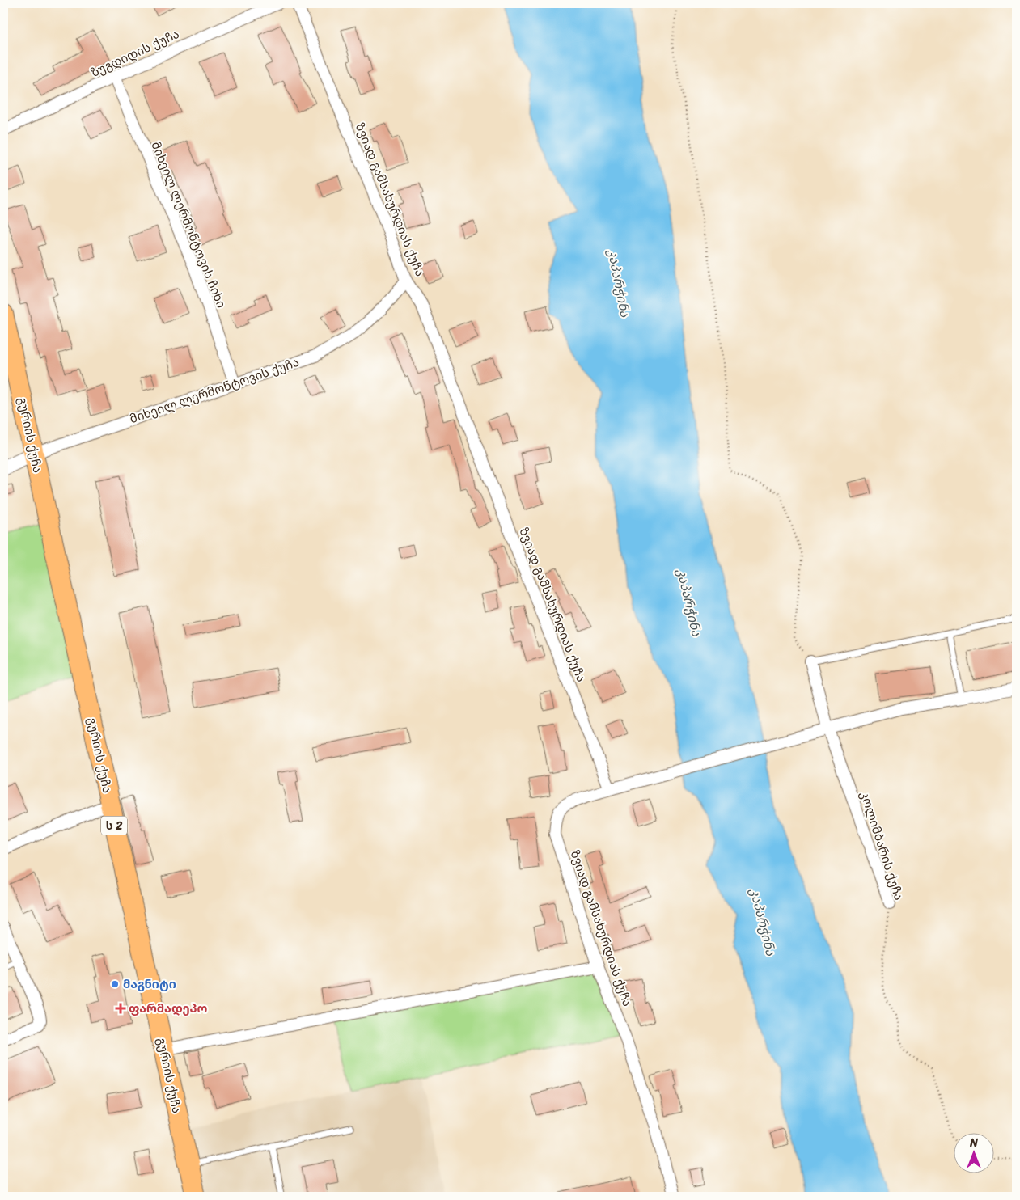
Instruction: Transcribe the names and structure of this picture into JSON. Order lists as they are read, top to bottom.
{
  "streets": {
    "highway": ["გურიის ქუჩა", "ს 2"],
    "street": [
      "ზუგდიდის ქუჩა",
      "ზვიად გამსახურდიას ქუჩა",
      "მიხეილ ლერმონტოვის ჩიხი",
      "მიხეილ ლერმონტოვის ქუჩა",
      "კოლიმბარის ქუჩა"
    ]
  },
  "crossings": [
    ["ზუგდიდის ქუჩა", "მიხეილ ლერმონტოვის ჩიხი"],
    ["ზვიად გამსახურდიას ქუჩა", "მიხეილ ლერმონტოვის ქუჩა"],
    ["მიხეილ ლერმონტოვის ჩიხი", "მიხეილ ლერმონტოვის ქუჩა"],
    ["მიხეილ ლერმონტოვის ქუჩა", "გურიის ქუჩა"]
  ],
  "water": ["კაპარჭინა"],
  "places": {
    "other": ["მაგნიტი"],
    "health": ["ფარმადეპო"]
  },
  "north": "top"
}
